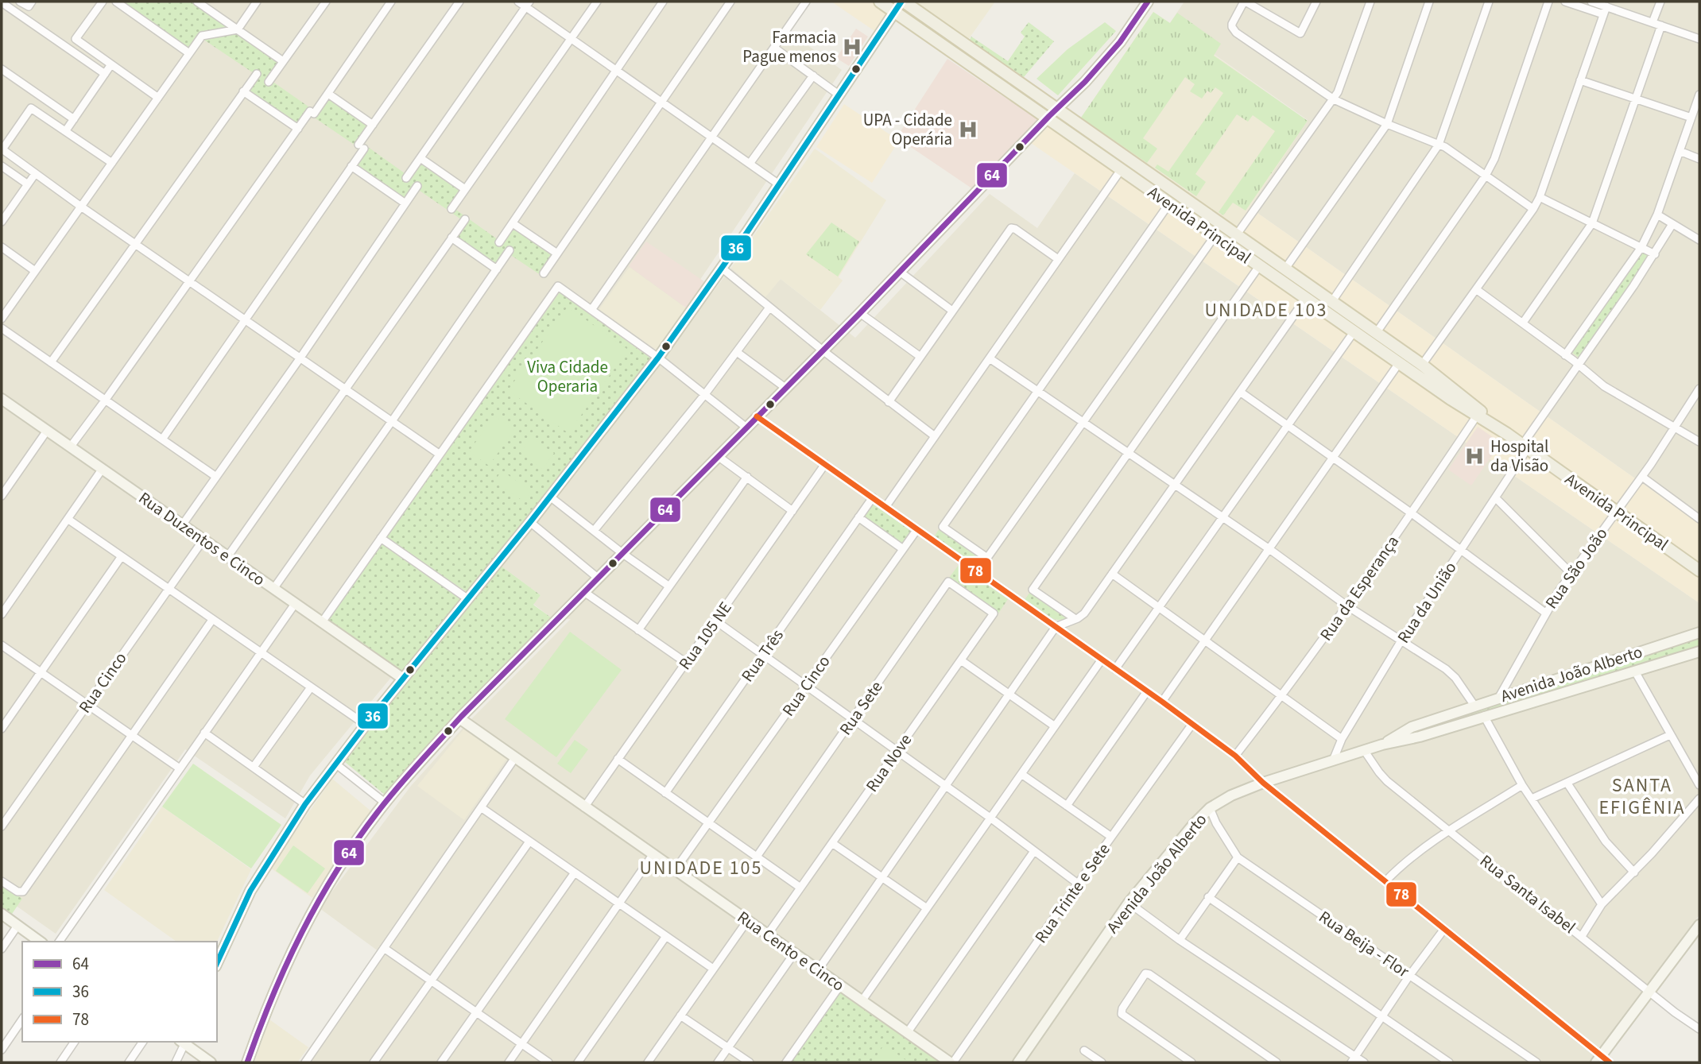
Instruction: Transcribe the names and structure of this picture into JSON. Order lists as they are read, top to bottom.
{
  "streets": {
    "main road": [
      "Avenida Principal",
      "Rua Duzentos e Cinco",
      "Avenida João Alberto",
      "Rua Cento e Cinco"
    ],
    "street": [
      "Rua São João",
      "Rua da Esperança",
      "Rua da União",
      "Rua 105 NE",
      "Rua Três",
      "Rua Cinco",
      "Rua Sete",
      "Rua Nove",
      "Rua Trinte e Sete",
      "Rua Santa Isabel",
      "Rua Beija - Flor"
    ]
  },
  "crossings": [
    ["Avenida Principal", "Rua São João"],
    ["Avenida Principal", "Rua da Esperança"],
    ["Avenida Principal", "Rua da União"],
    ["Rua Duzentos e Cinco", "Rua Cinco"],
    ["Rua São João", "Avenida João Alberto"],
    ["Rua da União", "Avenida João Alberto"],
    ["Rua 105 NE", "Rua Cento e Cinco"],
    ["Avenida João Alberto", "Rua Santa Isabel"],
    ["Avenida João Alberto", "Rua Beija - Flor"],
    ["Rua Sete", "Rua Nove"],
    ["Rua Nove", "Rua Cento e Cinco"],
    ["Rua Trinte e Sete", "Rua Cento e Cinco"]
  ],
  "districts": ["UNIDADE 103", "SANTA EFIGÊNIA", "UNIDADE 105"],
  "parks": ["Viva Cidade Operaria"],
  "places": {
    "hospital": ["Farmacia Pague menos", "UPA - Cidade Operária", "Hospital da Visão"]
  },
  "lines": ["transit line 64", "transit line 36", "transit line 78"],
  "legend": ["64", "36", "78"]
}
